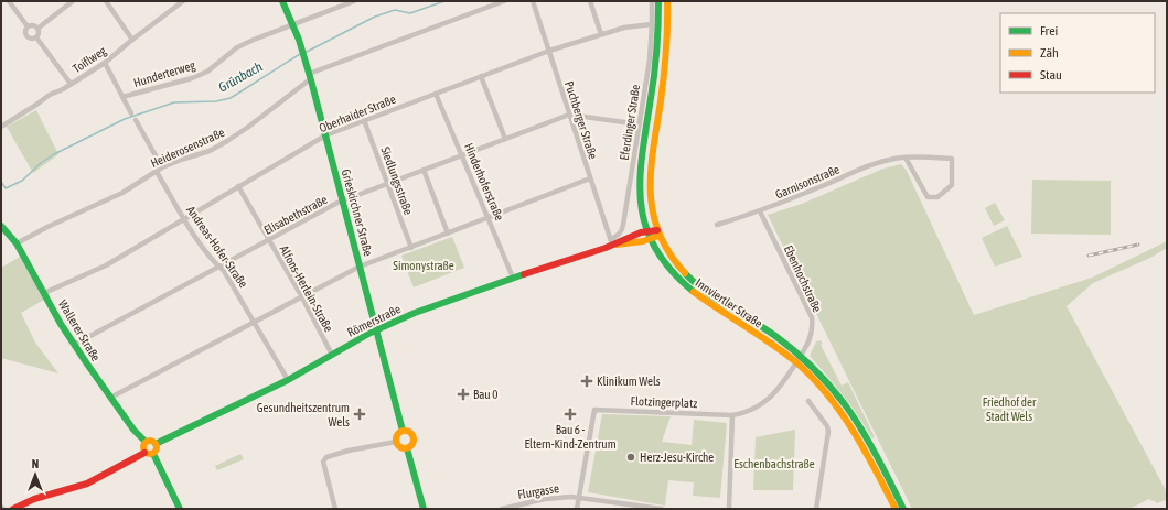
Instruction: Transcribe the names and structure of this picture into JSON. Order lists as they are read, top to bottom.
{
  "streets": {
    "main road": [
      "Grieskirchner Straße",
      "Innviertler Straße",
      "Römerstraße",
      "Wallerer Straße"
    ],
    "street": [
      "Toiflweg",
      "Hunderterweg",
      "Oberhaider Straße",
      "Puchberger Straße",
      "Eferdinger Straße",
      "Heiderosenstraße",
      "Siedlungsstraße",
      "Hinderhoferstraße",
      "Garnisonstraße",
      "Elisabethstraße",
      "Andreas-Hofer-Straße",
      "Ebenhochstraße",
      "Alfons-Herlein-Straße",
      "Flotzingerplatz",
      "Flurgasse"
    ]
  },
  "crossings": [
    ["Hunderterweg", "Grieskirchner Straße"],
    ["Oberhaider Straße", "Puchberger Straße"],
    ["Oberhaider Straße", "Eferdinger Straße"],
    ["Oberhaider Straße", "Siedlungsstraße"],
    ["Oberhaider Straße", "Hinderhoferstraße"],
    ["Oberhaider Straße", "Grieskirchner Straße"],
    ["Oberhaider Straße", "Andreas-Hofer-Straße"],
    ["Oberhaider Straße", "Alfons-Herlein-Straße"],
    ["Oberhaider Straße", "Wallerer Straße"],
    ["Puchberger Straße", "Eferdinger Straße"],
    ["Puchberger Straße", "Elisabethstraße"],
    ["Puchberger Straße", "Römerstraße"],
    ["Eferdinger Straße", "Elisabethstraße"],
    ["Eferdinger Straße", "Römerstraße"],
    ["Heiderosenstraße", "Grieskirchner Straße"],
    ["Heiderosenstraße", "Andreas-Hofer-Straße"],
    ["Heiderosenstraße", "Wallerer Straße"],
    ["Siedlungsstraße", "Elisabethstraße"],
    ["Hinderhoferstraße", "Elisabethstraße"],
    ["Hinderhoferstraße", "Römerstraße"],
    ["Garnisonstraße", "Ebenhochstraße"],
    ["Grieskirchner Straße", "Elisabethstraße"],
    ["Grieskirchner Straße", "Römerstraße"],
    ["Elisabethstraße", "Andreas-Hofer-Straße"],
    ["Elisabethstraße", "Alfons-Herlein-Straße"],
    ["Elisabethstraße", "Wallerer Straße"],
    ["Andreas-Hofer-Straße", "Römerstraße"],
    ["Ebenhochstraße", "Innviertler Straße"],
    ["Ebenhochstraße", "Flotzingerplatz"],
    ["Alfons-Herlein-Straße", "Römerstraße"],
    ["Innviertler Straße", "Römerstraße"],
    ["Innviertler Straße", "Flotzingerplatz"],
    ["Römerstraße", "Wallerer Straße"],
    ["Flotzingerplatz", "Flurgasse"]
  ],
  "water": ["Grünbach"],
  "parks": ["Simonystraße", "Friedhof der Stadt Wels", "Eschenbachstraße"],
  "places": {
    "health": [
      "Klinikum Wels",
      "Bau 0",
      "Gesundheitszentrum Wels",
      "Bau 6 - Eltern-Kind-Zentrum"
    ],
    "other": ["Herz-Jesu-Kirche"]
  },
  "legend": ["Frei", "Zäh", "Stau"],
  "north": "top"
}
